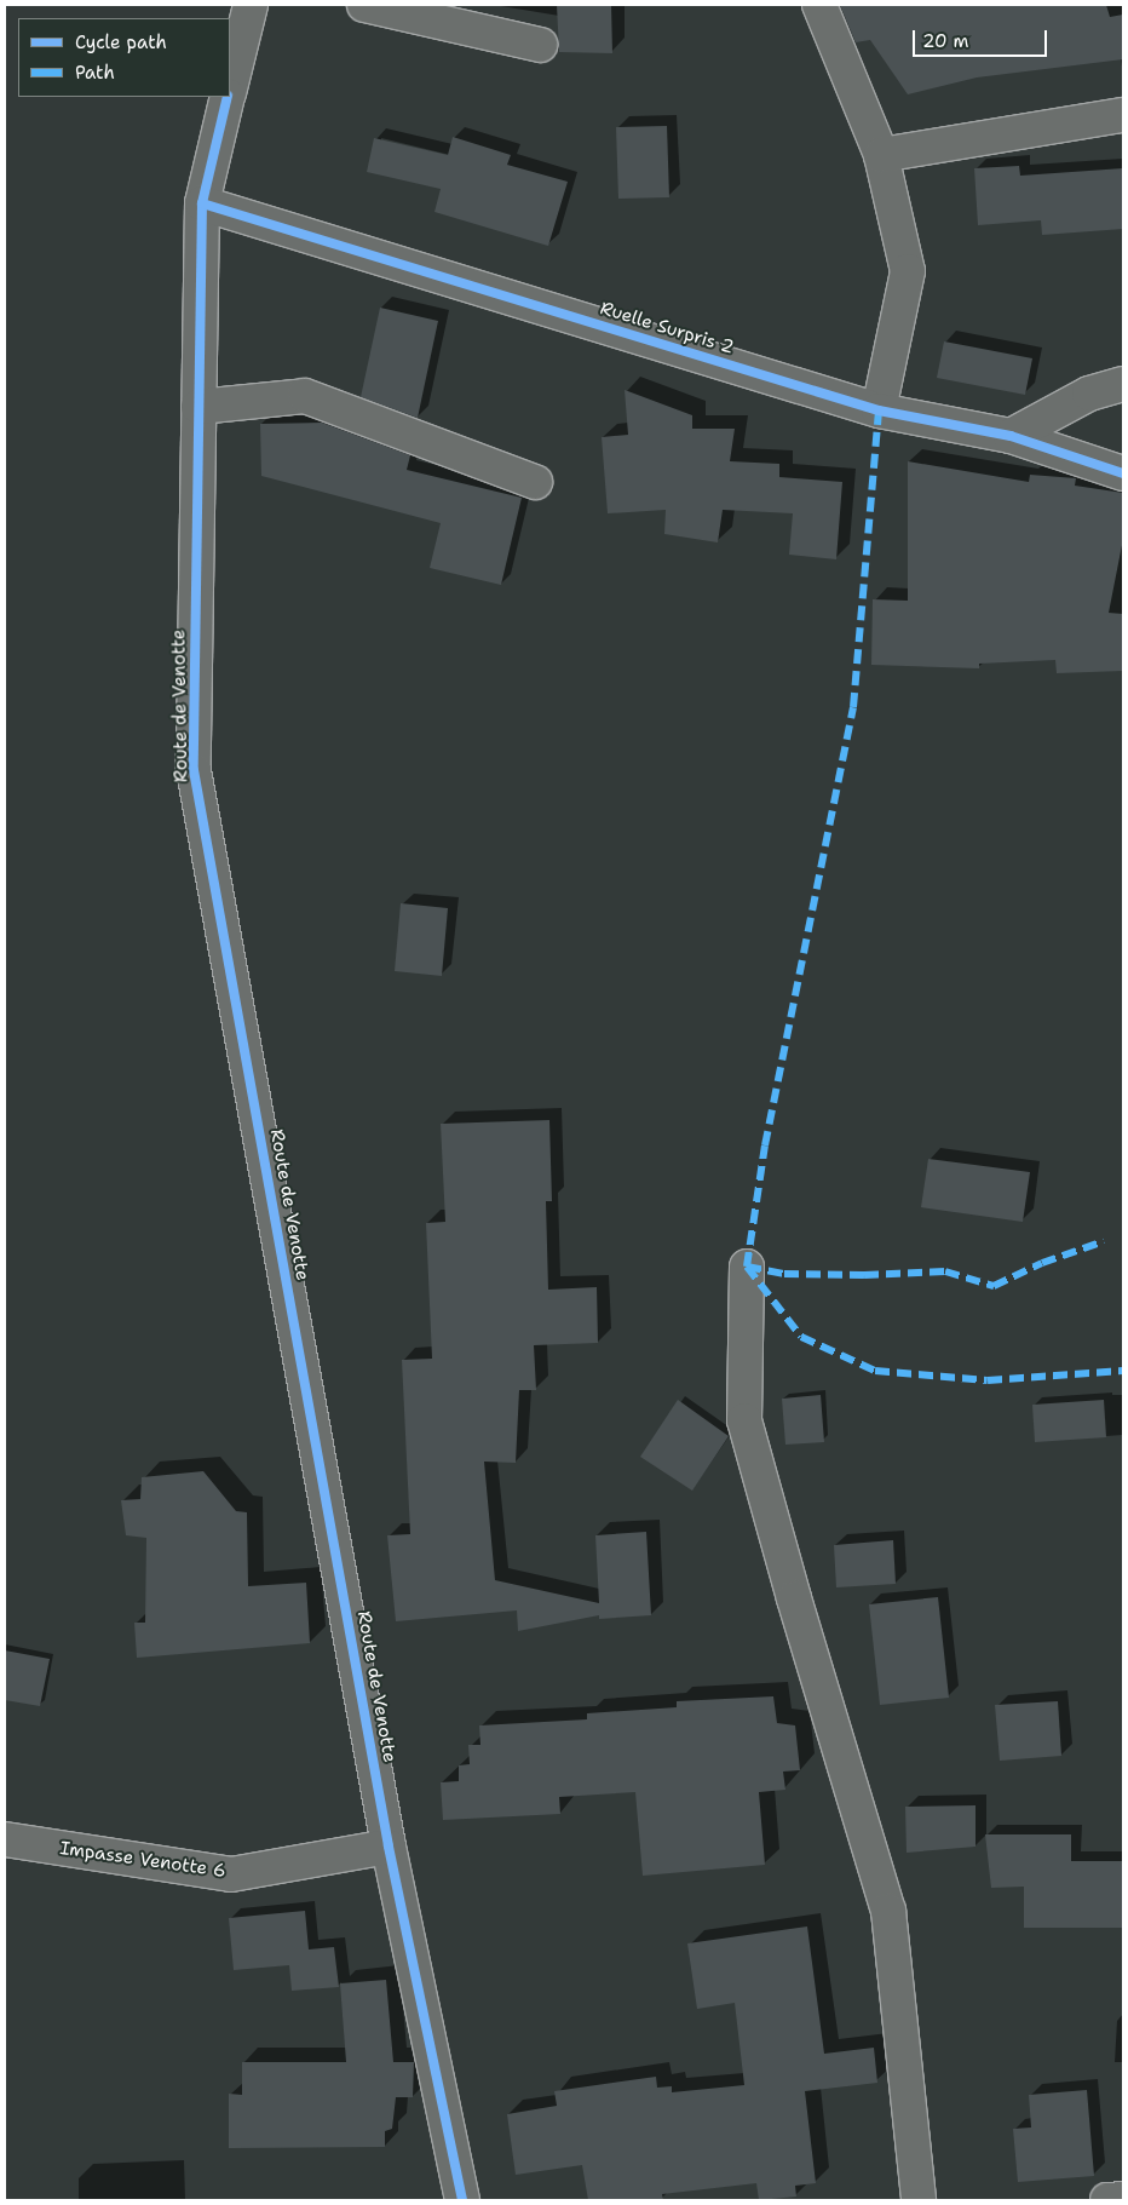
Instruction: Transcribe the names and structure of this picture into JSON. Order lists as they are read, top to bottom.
{
  "streets": {
    "street": ["Ruelle Surpris 2", "Route de Venotte", "Impasse Venotte 6"]
  },
  "crossings": [
    ["Ruelle Surpris 2", "Route de Venotte"],
    ["Route de Venotte", "Impasse Venotte 6"]
  ],
  "legend": ["Cycle path", "Path"],
  "scale_bar": "20 m"
}
